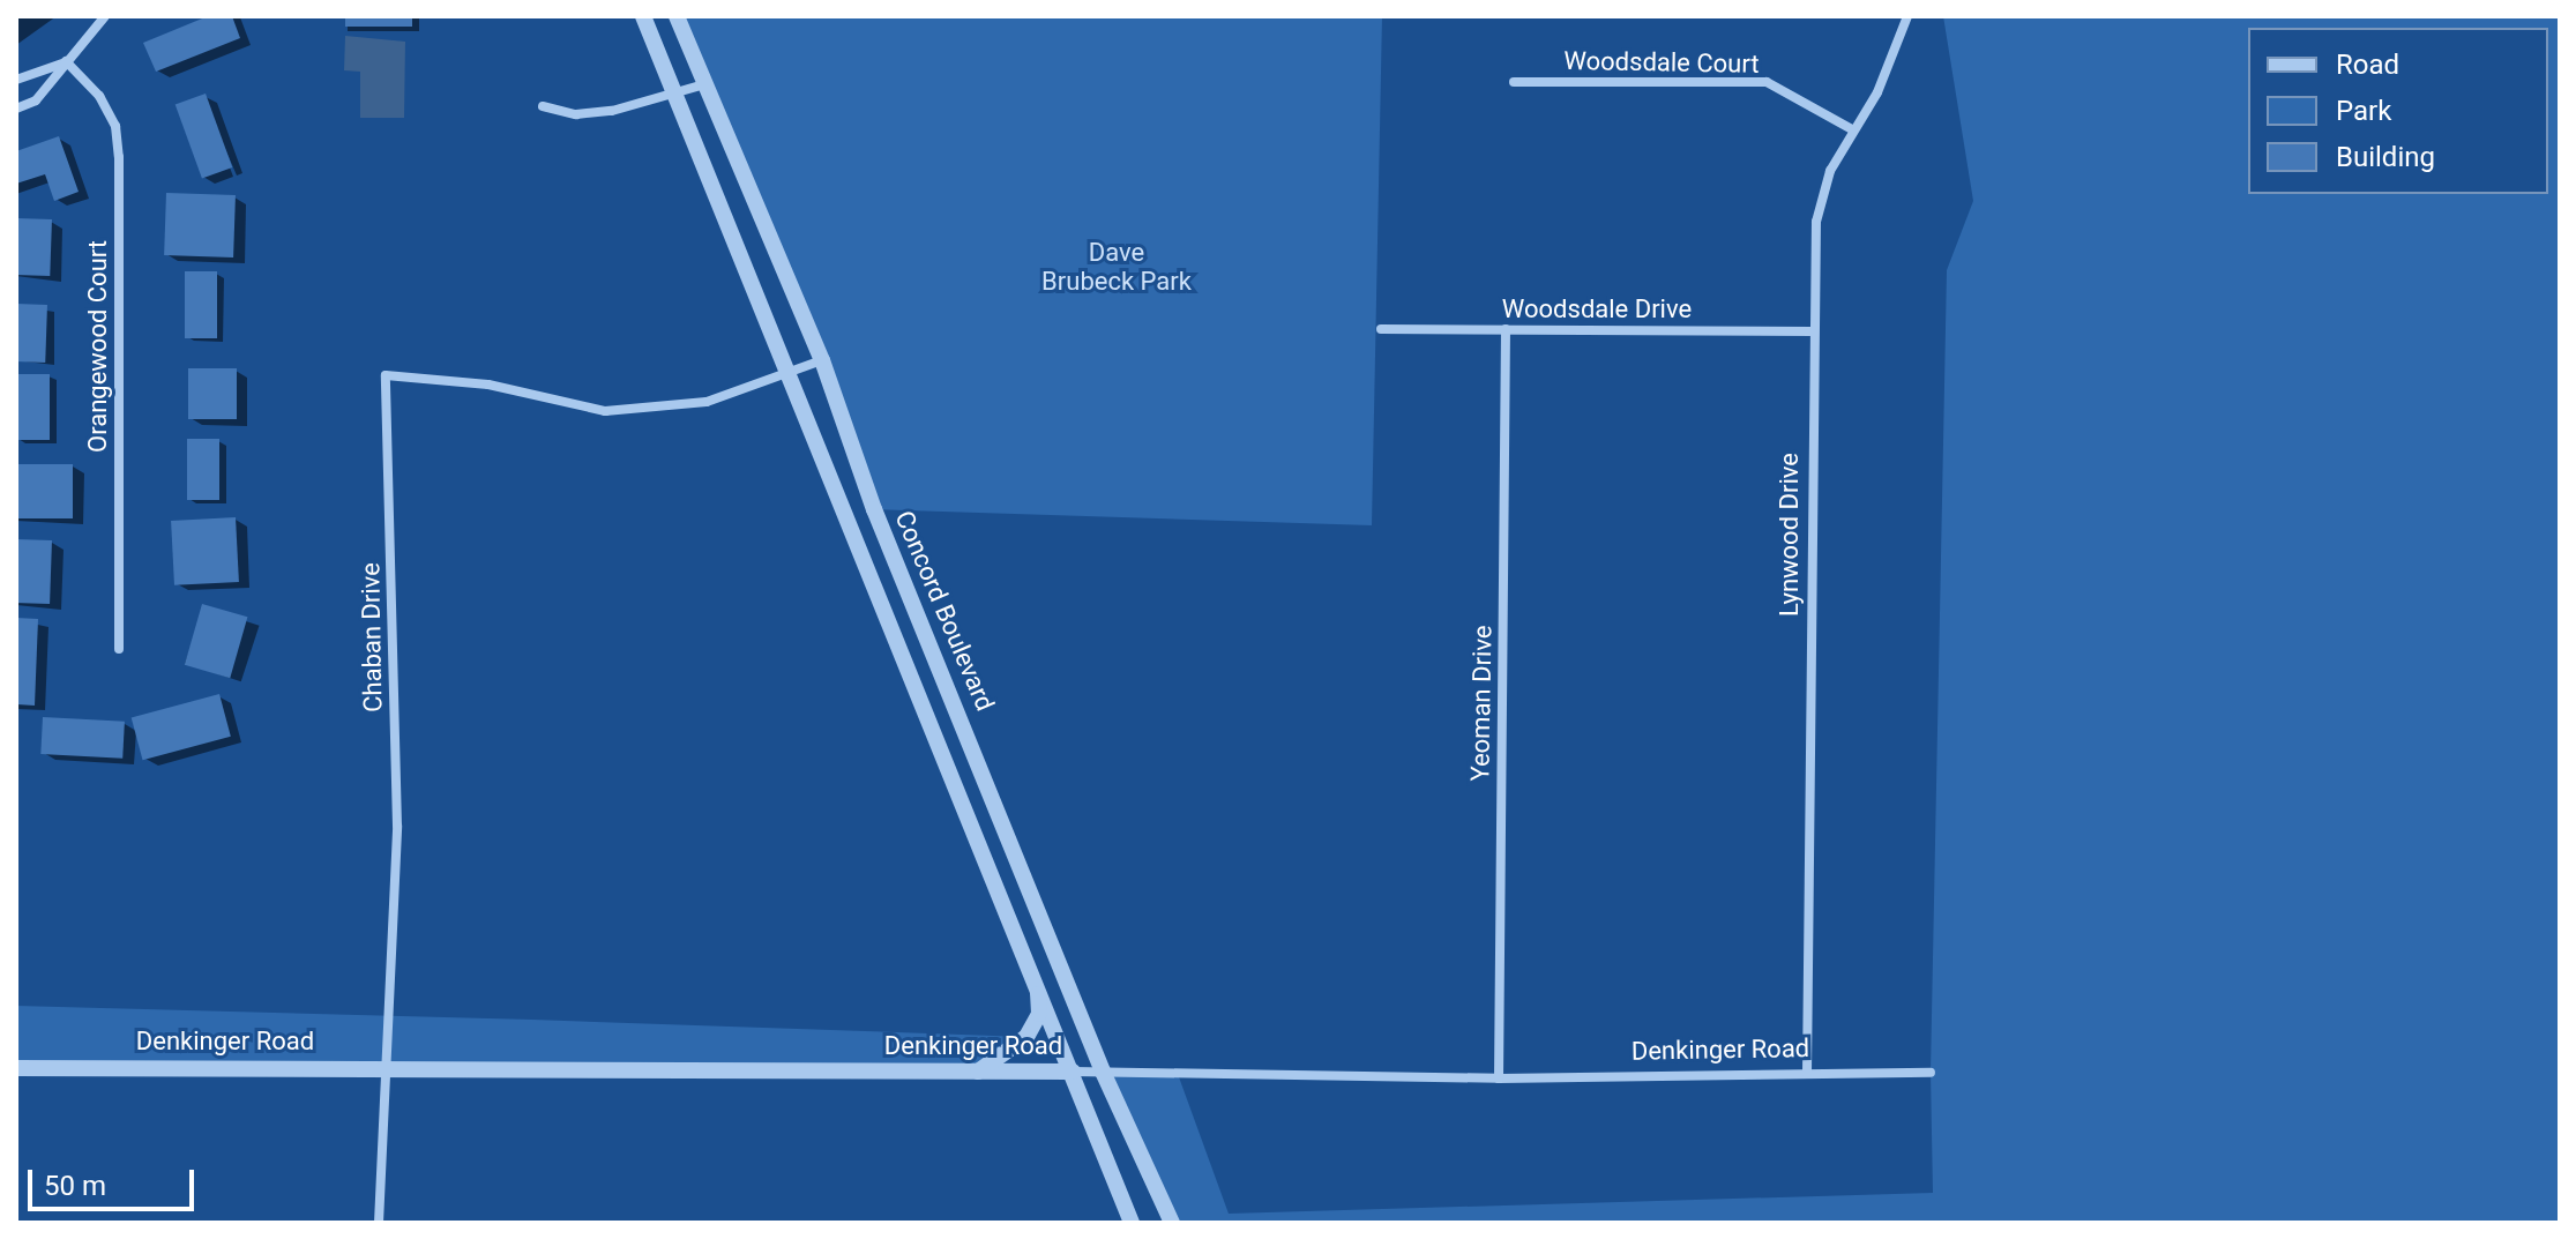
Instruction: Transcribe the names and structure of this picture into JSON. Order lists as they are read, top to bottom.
{
  "streets": {
    "street": [
      "Woodsdale Court",
      "Woodsdale Drive",
      "Orangewood Court",
      "Lynwood Drive",
      "Concord Boulevard",
      "Chaban Drive",
      "Yeoman Drive",
      "Denkinger Road"
    ]
  },
  "crossings": [
    ["Woodsdale Court", "Lynwood Drive"],
    ["Woodsdale Drive", "Lynwood Drive"],
    ["Woodsdale Drive", "Yeoman Drive"],
    ["Lynwood Drive", "Denkinger Road"],
    ["Concord Boulevard", "Denkinger Road"],
    ["Chaban Drive", "Denkinger Road"],
    ["Yeoman Drive", "Denkinger Road"]
  ],
  "parks": ["Dave Brubeck Park"],
  "legend": ["Road", "Park", "Building"],
  "scale_bar": "50 m"
}
